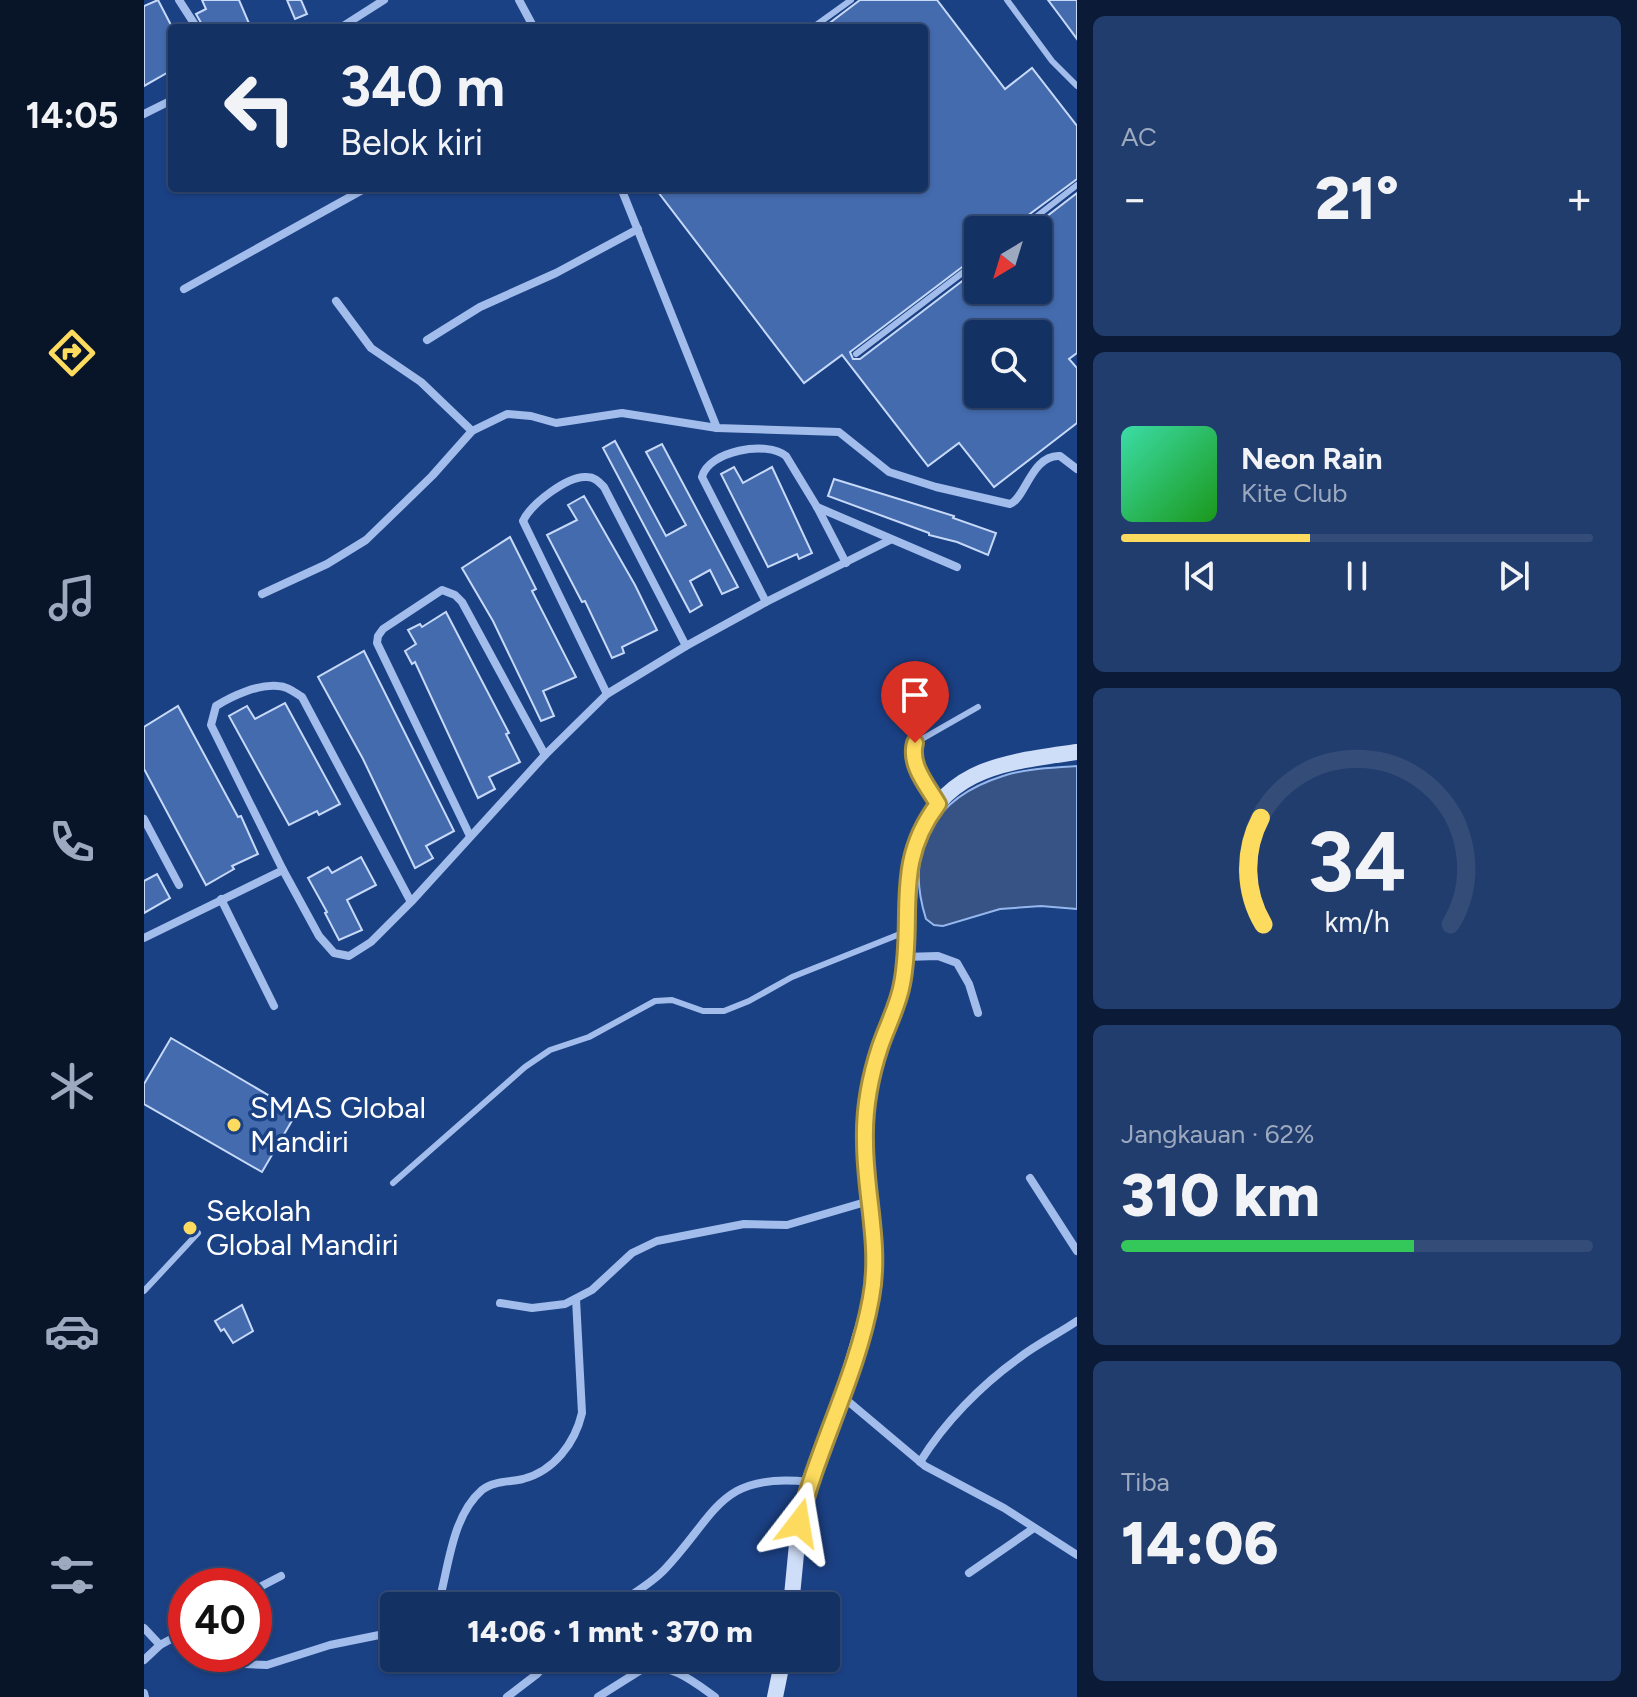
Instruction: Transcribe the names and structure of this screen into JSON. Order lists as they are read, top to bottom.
{
  "places": ["SMAS Global Mandiri", "Sekolah Global Mandiri"],
  "north": "bottom left",
  "page": {
    "tabs": "14:05",
    "tile": [
      "AC",
      ["Jangkauan · 62%", "310 km"],
      ["Tiba", "14:06"]
    ],
    "turn": ["340 m", "Belok kiri"],
    "heat": ["−", "21°", "+"],
    "song": ["Neon Rain", "Kite Club"],
    "limit": "40",
    "trip": "14:06 · 1 mnt · 370 m",
    "gauge": ["34", "km/h"]
  }
}
